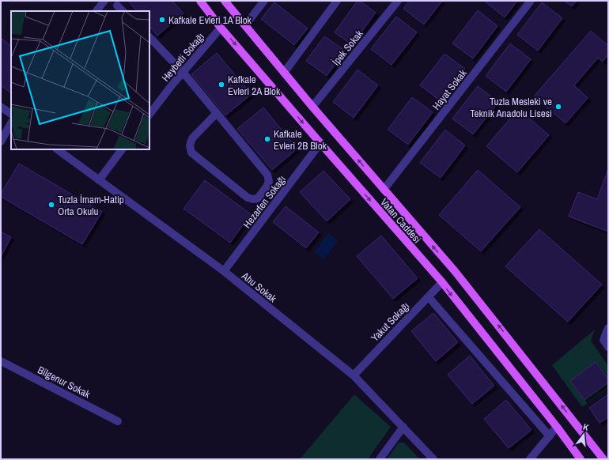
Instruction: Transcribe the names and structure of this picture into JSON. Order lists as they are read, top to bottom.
{
  "streets": {
    "main road": ["Vatan Caddesi"],
    "street": [
      "İpek Sokak",
      "Heybetli Sokağı",
      "Hayat Sokak",
      "Hezarfen Sokağı",
      "Ahu Sokak",
      "Yakut Sokağı",
      "Bilgenur Sokak"
    ]
  },
  "crossings": [
    ["İpek Sokak", "Vatan Caddesi"],
    ["Heybetli Sokağı", "Vatan Caddesi"],
    ["Hayat Sokak", "Vatan Caddesi"],
    ["Hezarfen Sokağı", "Vatan Caddesi"],
    ["Hezarfen Sokağı", "Ahu Sokak"],
    ["Vatan Caddesi", "Yakut Sokağı"],
    ["Ahu Sokak", "Yakut Sokağı"]
  ],
  "places": [
    "Kafkale Evleri 1A Blok",
    "Kafkale Evleri 2A Blok",
    "Tuzla Mesleki ve Teknik Anadolu Lisesi",
    "Kafkale Evleri 2B Blok",
    "Tuzla İmam-Hatip Orta Okulu"
  ],
  "north": "top"
}
